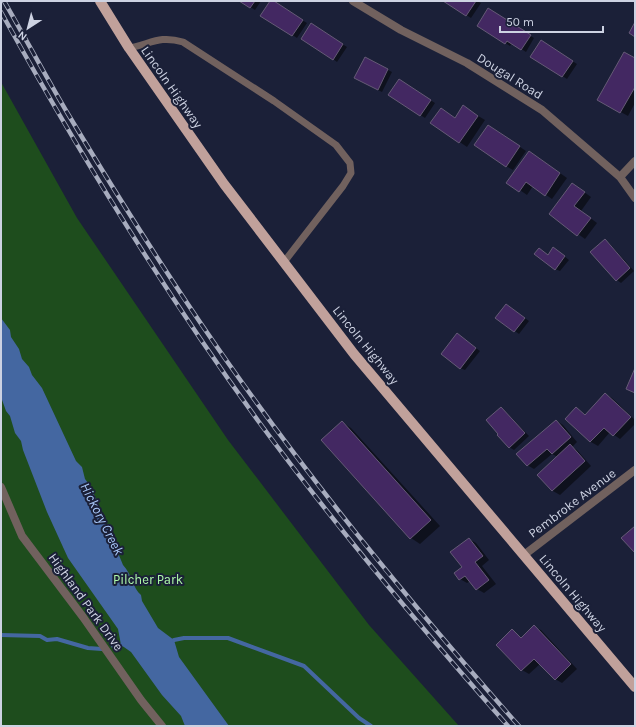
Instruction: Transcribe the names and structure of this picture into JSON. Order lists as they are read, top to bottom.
{
  "streets": {
    "main road": ["Lincoln Highway"],
    "street": ["Dougal Road", "Pembroke Avenue", "Highland Park Drive"]
  },
  "crossings": [
    ["Lincoln Highway", "Pembroke Avenue"]
  ],
  "water": ["Hickory Creek"],
  "parks": ["Pilcher Park"],
  "scale_bar": "50 m",
  "north": "bottom left"
}
